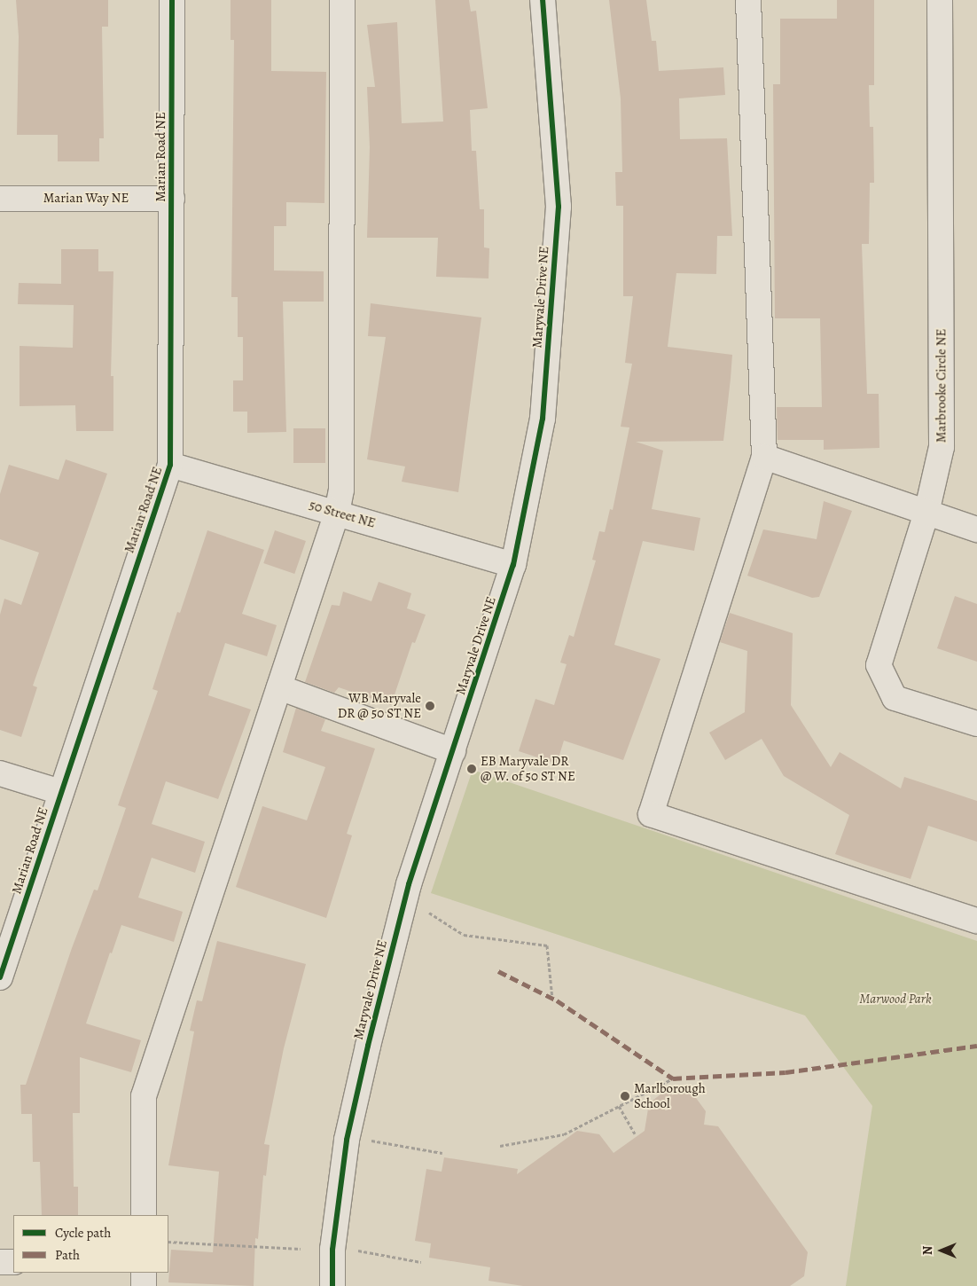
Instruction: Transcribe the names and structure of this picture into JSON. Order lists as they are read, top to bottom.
{
  "streets": {
    "street": [
      "Marian Road NE",
      "Marian Way NE",
      "Maryvale Drive NE",
      "Marbrooke Circle NE",
      "50 Street NE"
    ]
  },
  "crossings": [
    ["Marian Road NE", "Marian Way NE"],
    ["Marian Road NE", "50 Street NE"],
    ["Maryvale Drive NE", "50 Street NE"]
  ],
  "parks": ["Marwood Park"],
  "places": ["WB Maryvale DR @ 50 ST NE", "EB Maryvale DR @ W. of 50 ST NE", "Marlborough School"],
  "legend": ["Cycle path", "Path"],
  "north": "left"
}
